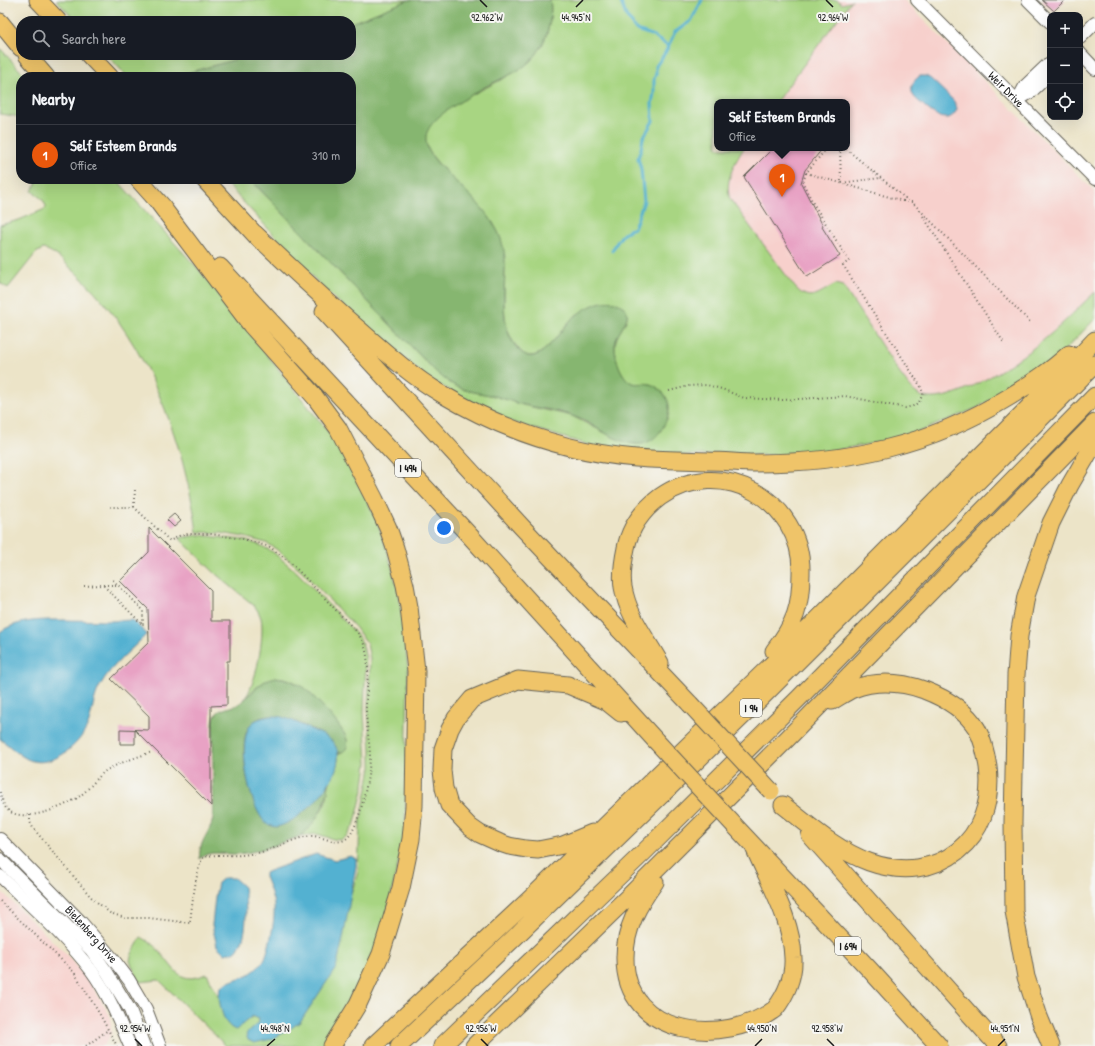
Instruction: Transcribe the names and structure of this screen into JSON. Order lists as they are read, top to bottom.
{
  "streets": {
    "highway": ["I 494", "I 94", "I 694"],
    "street": ["Weir Drive", "Bielenberg Drive"]
  },
  "crossings": [
    ["I 494", "I 694"]
  ],
  "page": {
    "map_buttons": ["+", "−"],
    "search": "Search here",
    "heading": "Nearby",
    "popup": ["Self Esteem Brands", "Office"],
    "list": [
      {
        "mark": "1",
        "name": "Self Esteem Brands",
        "note": "Office",
        "value": "310 m"
      }
    ],
    "pins": "1"
  },
  "coordinates": [
    "92.962°W",
    "44.945°N",
    "92.964°W",
    "92.954°W",
    "44.948°N",
    "92.956°W",
    "44.950°N",
    "92.958°W",
    "44.951°N"
  ]
}
